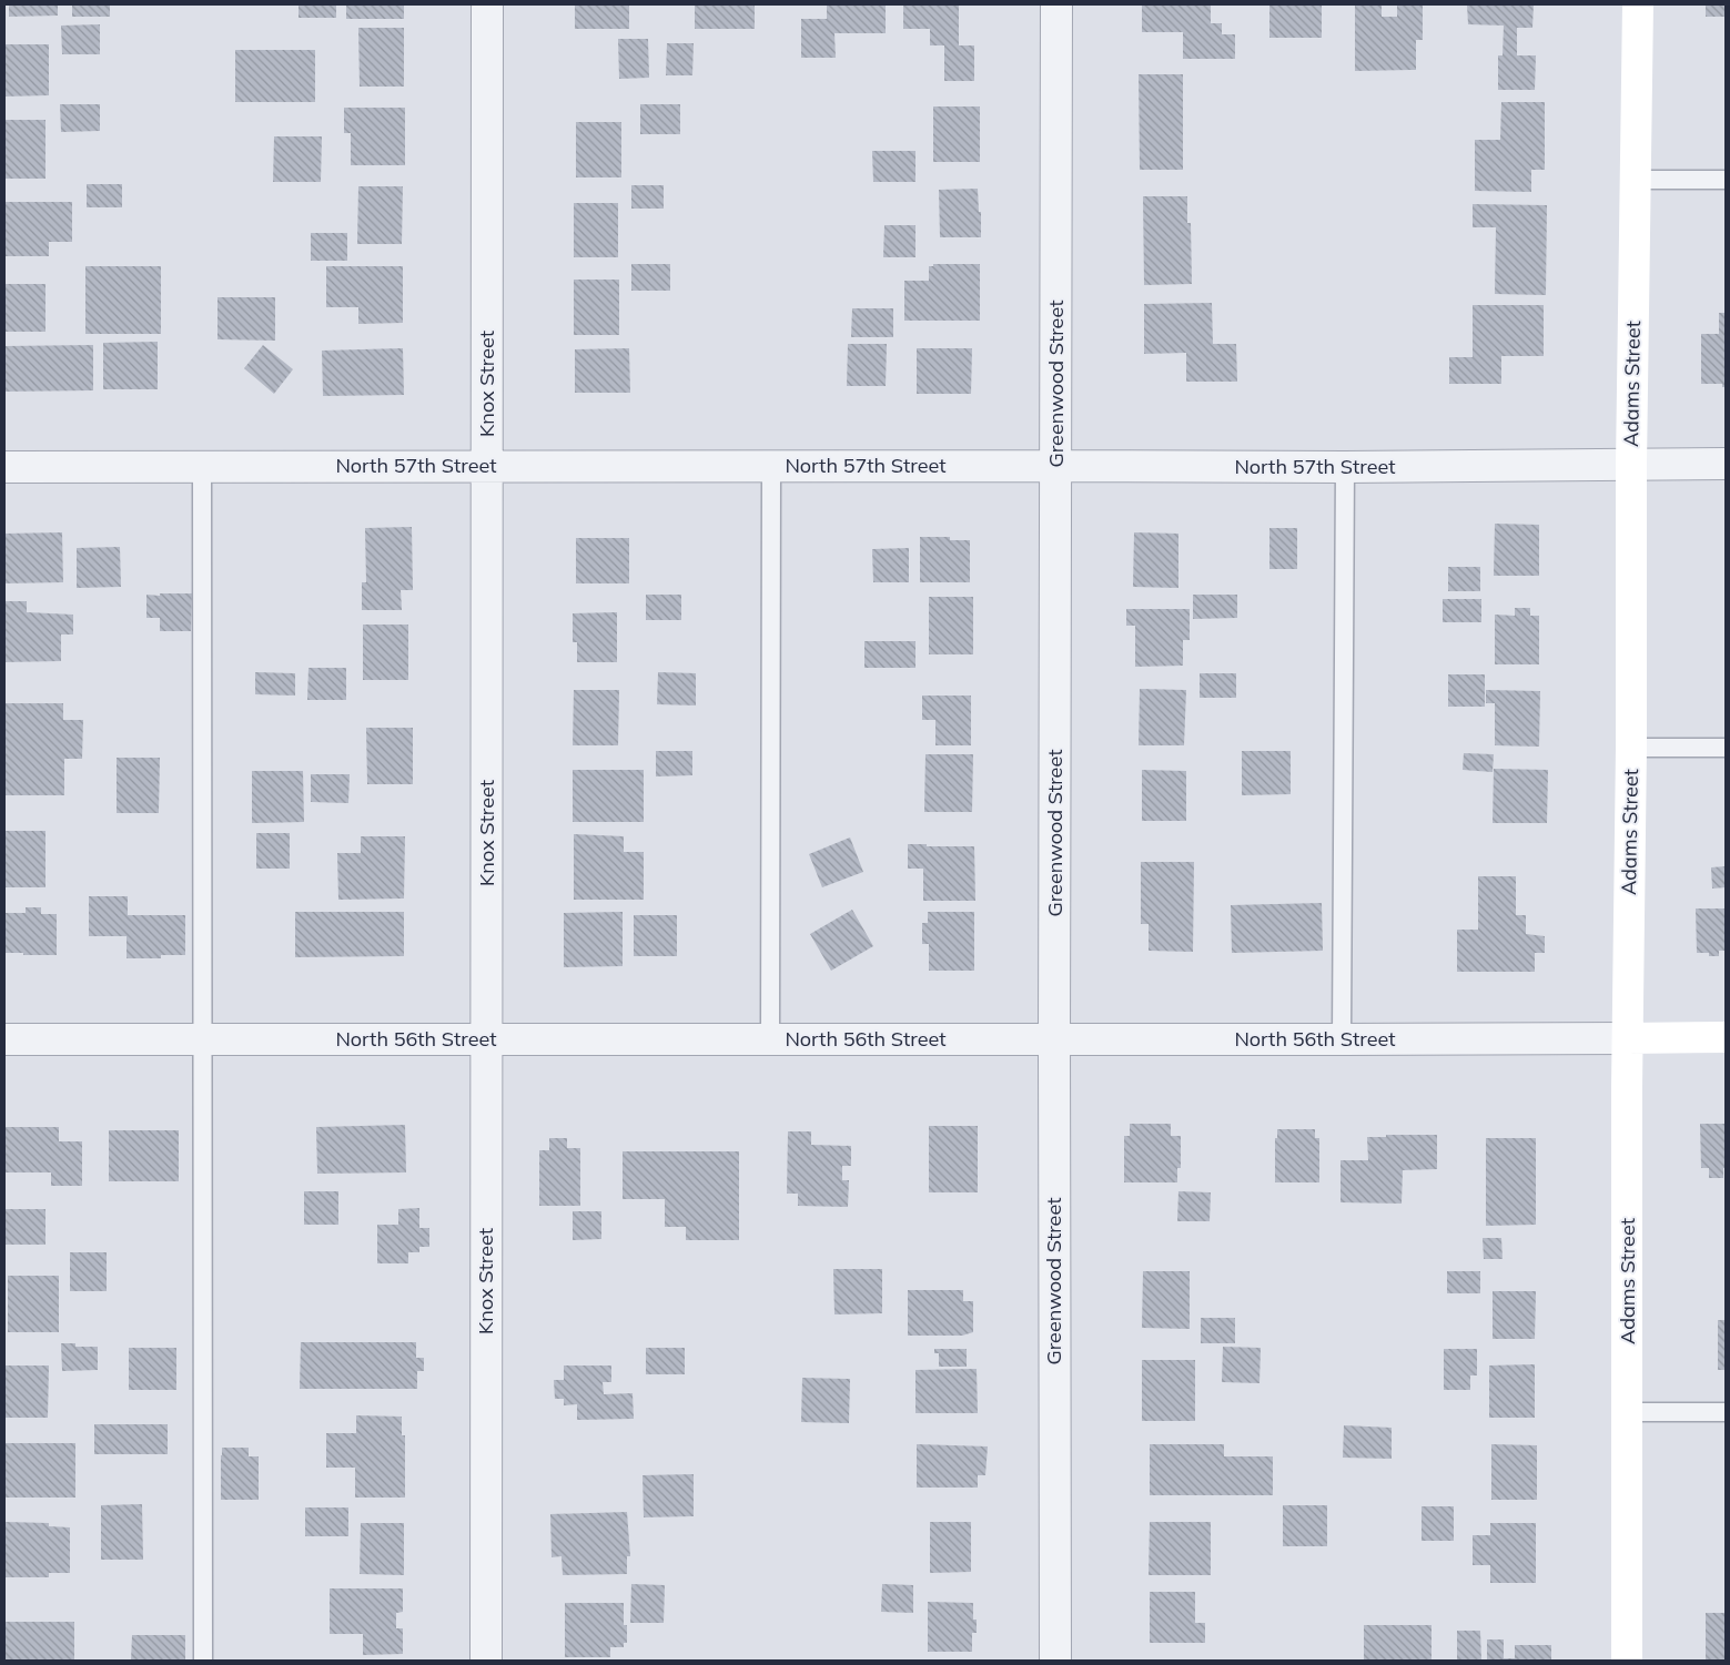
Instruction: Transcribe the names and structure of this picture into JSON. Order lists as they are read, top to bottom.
{
  "streets": {
    "main road": ["Adams Street", "North 56th Street"],
    "street": ["Knox Street", "Greenwood Street", "North 57th Street"]
  },
  "crossings": [
    ["Knox Street", "North 57th Street"],
    ["Knox Street", "North 56th Street"],
    ["Greenwood Street", "North 57th Street"],
    ["Greenwood Street", "North 56th Street"],
    ["Adams Street", "North 57th Street"],
    ["Adams Street", "North 56th Street"]
  ]
}
